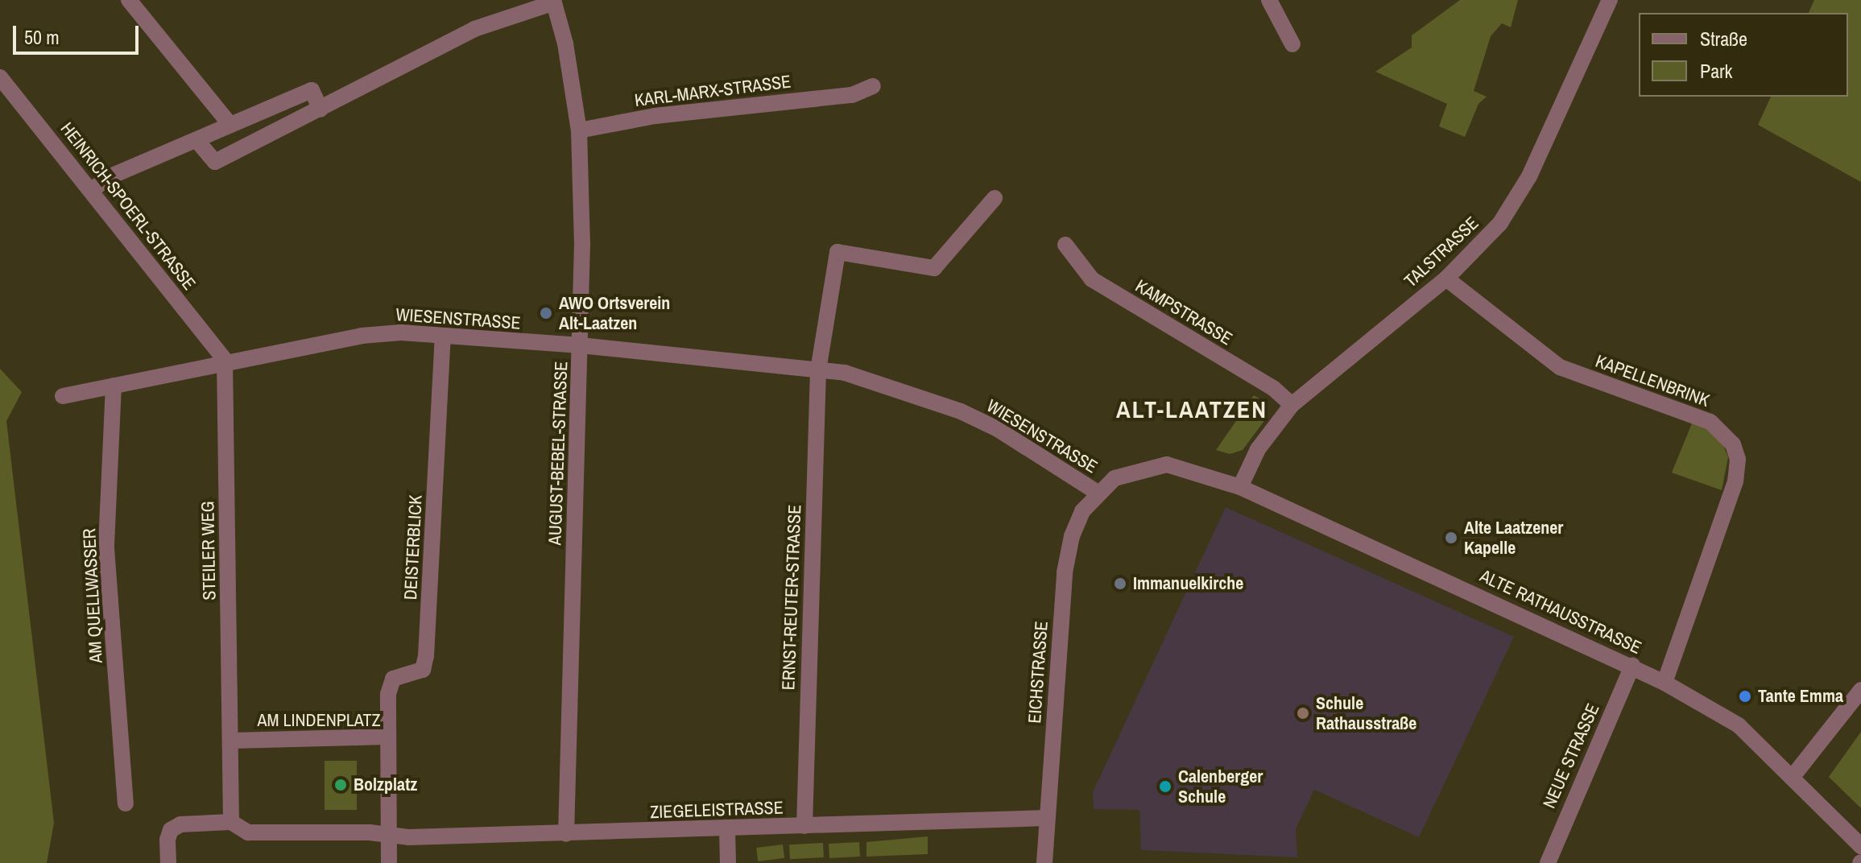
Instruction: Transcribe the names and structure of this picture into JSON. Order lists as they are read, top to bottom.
{
  "streets": {
    "street": [
      "KARL-MARX-STRASSE",
      "HEINRICH-SPOERL-STRASSE",
      "TALSTRASSE",
      "KAMPSTRASSE",
      "WIESENSTRASSE",
      "KAPELLENBRINK",
      "AUGUST-BEBEL-STRASSE",
      "DEISTERBLICK",
      "STEILER WEG",
      "AM QUELLWASSER",
      "ERNST-REUTER-STRASSE",
      "ALTE RATHAUSSTRASSE",
      "EICHSTRASSE",
      "AM LINDENPLATZ",
      "NEUE STRASSE",
      "ZIEGELEISTRASSE"
    ]
  },
  "crossings": [
    ["KARL-MARX-STRASSE", "AUGUST-BEBEL-STRASSE"],
    ["HEINRICH-SPOERL-STRASSE", "WIESENSTRASSE"],
    ["HEINRICH-SPOERL-STRASSE", "STEILER WEG"],
    ["TALSTRASSE", "KAMPSTRASSE"],
    ["TALSTRASSE", "KAPELLENBRINK"],
    ["TALSTRASSE", "ALTE RATHAUSSTRASSE"],
    ["WIESENSTRASSE", "AUGUST-BEBEL-STRASSE"],
    ["WIESENSTRASSE", "DEISTERBLICK"],
    ["WIESENSTRASSE", "STEILER WEG"],
    ["WIESENSTRASSE", "AM QUELLWASSER"],
    ["WIESENSTRASSE", "ERNST-REUTER-STRASSE"],
    ["WIESENSTRASSE", "ALTE RATHAUSSTRASSE"],
    ["WIESENSTRASSE", "EICHSTRASSE"],
    ["KAPELLENBRINK", "ALTE RATHAUSSTRASSE"],
    ["AUGUST-BEBEL-STRASSE", "ZIEGELEISTRASSE"],
    ["DEISTERBLICK", "AM LINDENPLATZ"],
    ["STEILER WEG", "AM LINDENPLATZ"],
    ["ERNST-REUTER-STRASSE", "ZIEGELEISTRASSE"],
    ["ALTE RATHAUSSTRASSE", "EICHSTRASSE"],
    ["ALTE RATHAUSSTRASSE", "NEUE STRASSE"],
    ["EICHSTRASSE", "ZIEGELEISTRASSE"],
    ["AM LINDENPLATZ", "ZIEGELEISTRASSE"]
  ],
  "districts": ["ALT-LAATZEN"],
  "places": [
    "AWO Ortsverein Alt-Laatzen",
    "Alte Laatzener Kapelle",
    "Immanuelkirche",
    "Tante Emma",
    "Schule Rathausstraße",
    "Bolzplatz",
    "Calenberger Schule"
  ],
  "legend": ["Straße", "Park"],
  "scale_bar": "50 m"
}
